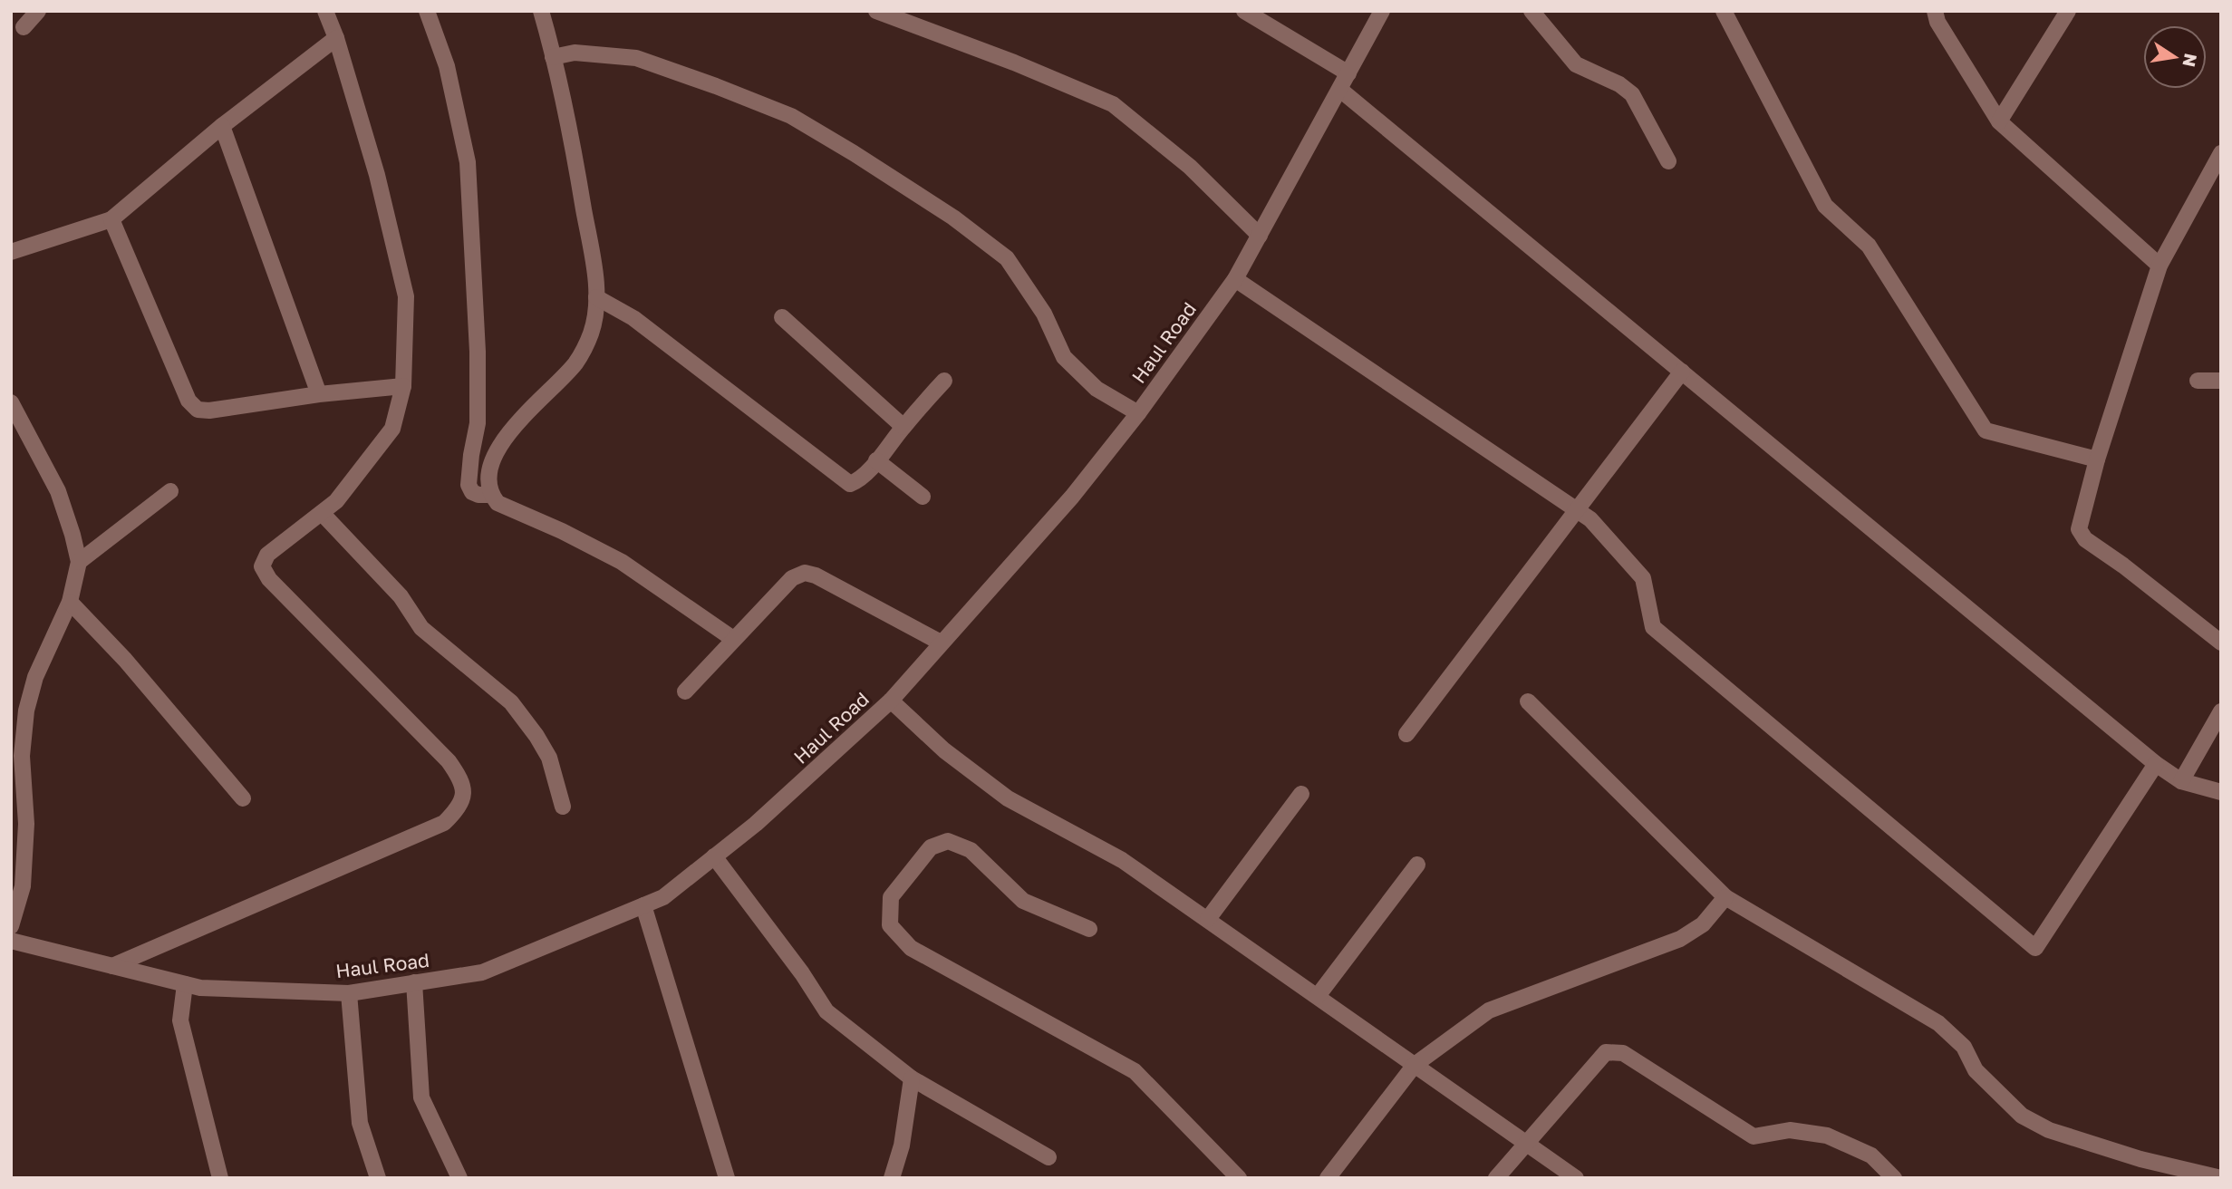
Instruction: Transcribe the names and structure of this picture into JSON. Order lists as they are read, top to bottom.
{
  "streets": {
    "street": ["Haul Road"]
  },
  "north": "right"
}
